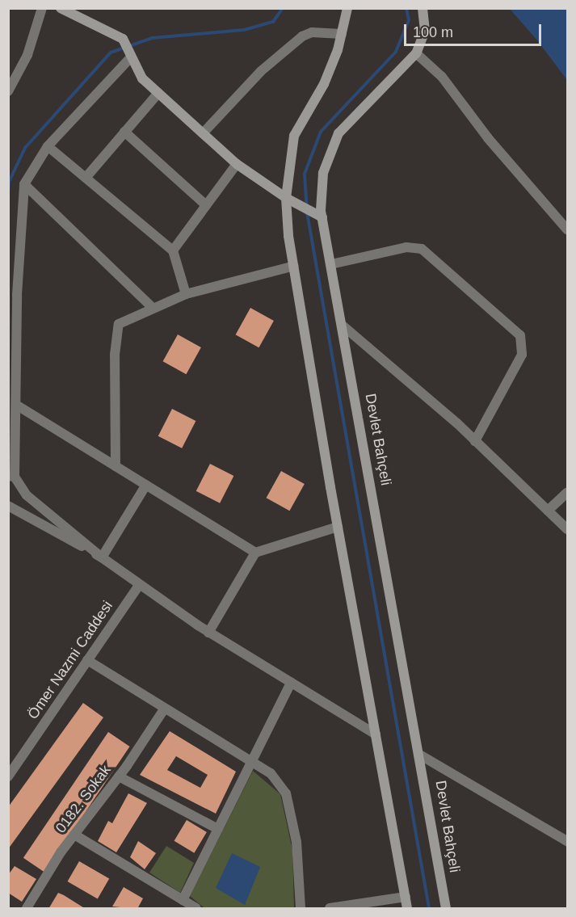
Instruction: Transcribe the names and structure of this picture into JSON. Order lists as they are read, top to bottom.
{
  "streets": {
    "street": ["Devlet Bahçeli", "Ömer Nazmi Caddesi", "0182. Sokak"]
  },
  "scale_bar": "100 m"
}
